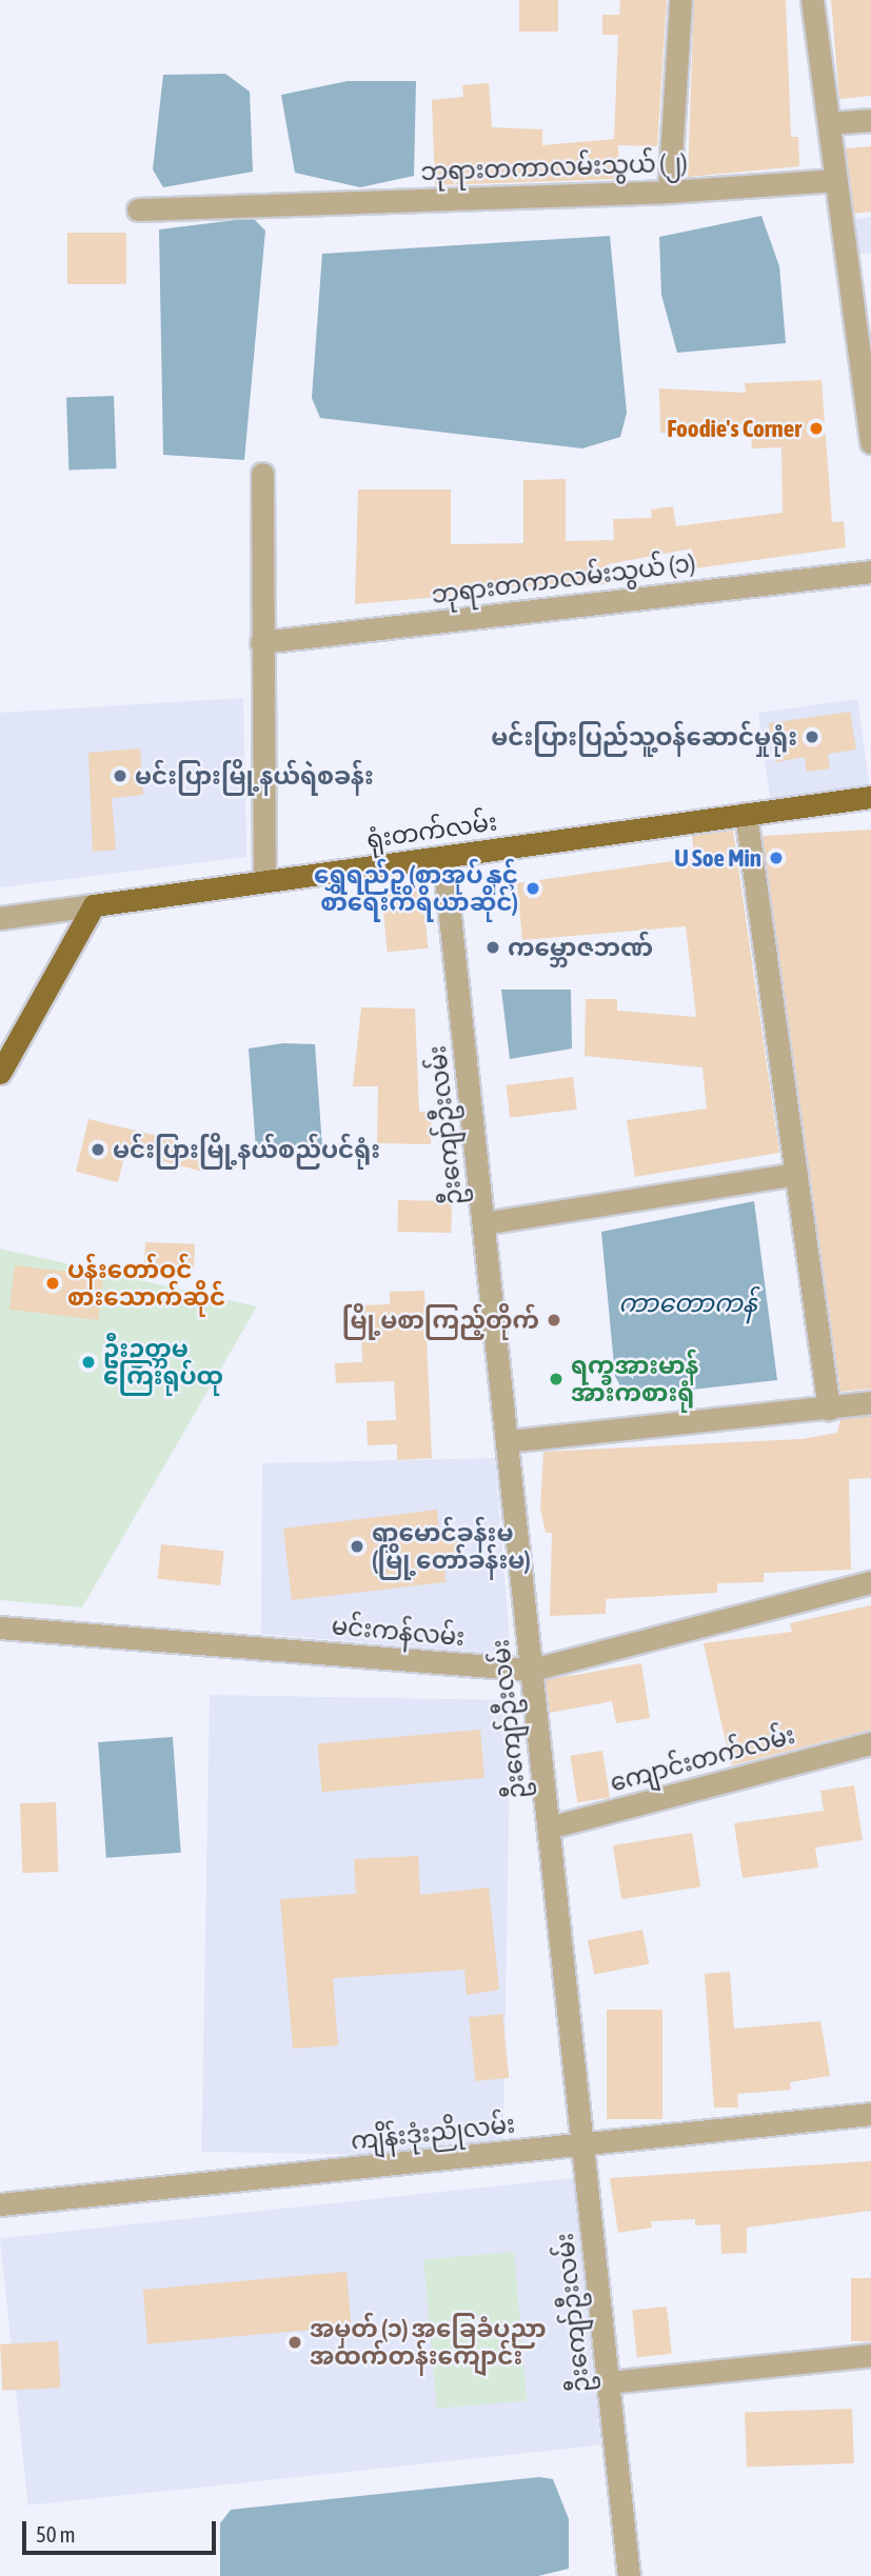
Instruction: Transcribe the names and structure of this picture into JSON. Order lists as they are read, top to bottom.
{
  "streets": {
    "main road": ["ရုံးတက်လမ်း"],
    "street": [
      "ဘုရားတကာလမ်းသွယ် (၂)",
      "ဘုရားတကာလမ်းသွယ် (၁)",
      "ဦးကျော်ဦးလမ်း",
      "မင်းကန်လမ်း",
      "ကျောင်းတက်လမ်း",
      "ကျိန်းဒုံးညိုလမ်း"
    ]
  },
  "crossings": [
    ["ရုံးတက်လမ်း", "ဦးကျော်ဦးလမ်း"],
    ["ဦးကျော်ဦးလမ်း", "မင်းကန်လမ်း"],
    ["ဦးကျော်ဦးလမ်း", "ကျောင်းတက်လမ်း"],
    ["ဦးကျော်ဦးလမ်း", "ကျိန်းဒုံးညိုလမ်း"]
  ],
  "water": ["ကာတောကန်"],
  "places": [
    "Foodie's Corner",
    "မင်းပြားပြည်သူ့ဝန်ဆောင်မှုရုံး",
    "မင်းပြားမြို့နယ်ရဲစခန်း",
    "U Soe Min",
    "ရွှေရည်ဥ (စာအုပ် နှင့် စာရေးကိရိယာဆိုင်)",
    "ကမ္ဘောဇဘဏ်",
    "မင်းပြားမြို့နယ်စည်ပင်ရုံး",
    "ပန်းတော်ဝင် စားသောက်ဆိုင်",
    "မြို့မစာကြည့်တိုက်",
    "ဦးဥတ္တမ ကြေးရုပ်ထု",
    "ရက္ခအားမာန် အားကစားရုံ",
    "ရာမောင်ခန်းမ (မြို့တော်ခန်းမ)",
    "အမှတ် (၁) အခြေခံပညာ အထက်တန်းကျောင်း"
  ],
  "scale_bar": "50 m"
}
